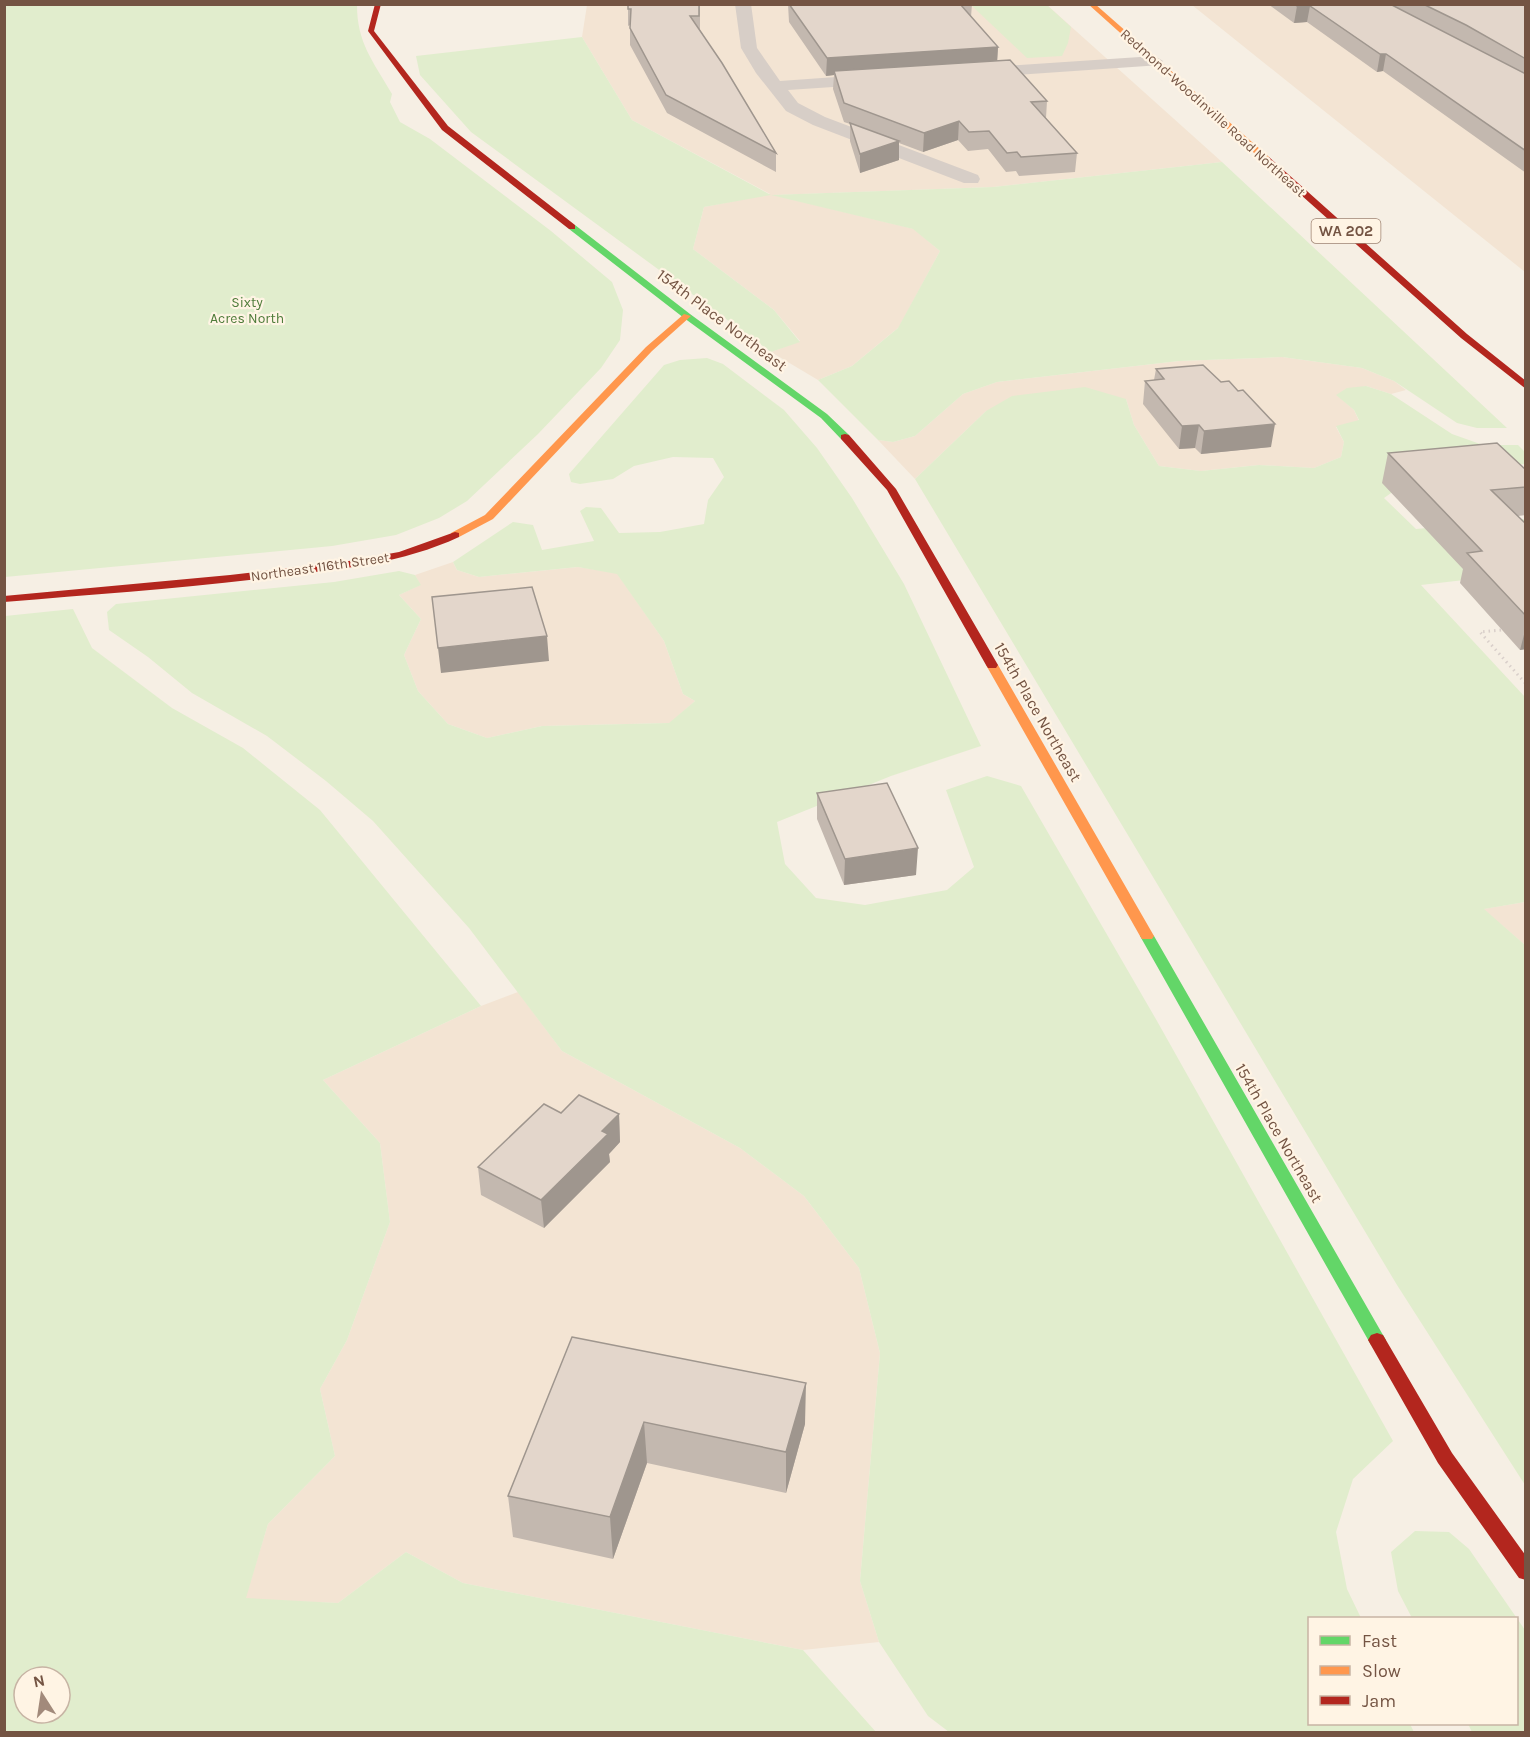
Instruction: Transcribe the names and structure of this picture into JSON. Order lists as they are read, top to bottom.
{
  "streets": {
    "street": [
      "Redmond-Woodinville Road Northeast",
      "WA 202",
      "154th Place Northeast",
      "Northeast 116th Street"
    ]
  },
  "crossings": [
    ["154th Place Northeast", "Northeast 116th Street"]
  ],
  "parks": ["Sixty Acres North"],
  "legend": ["Fast", "Slow", "Jam"],
  "north": "top"
}
